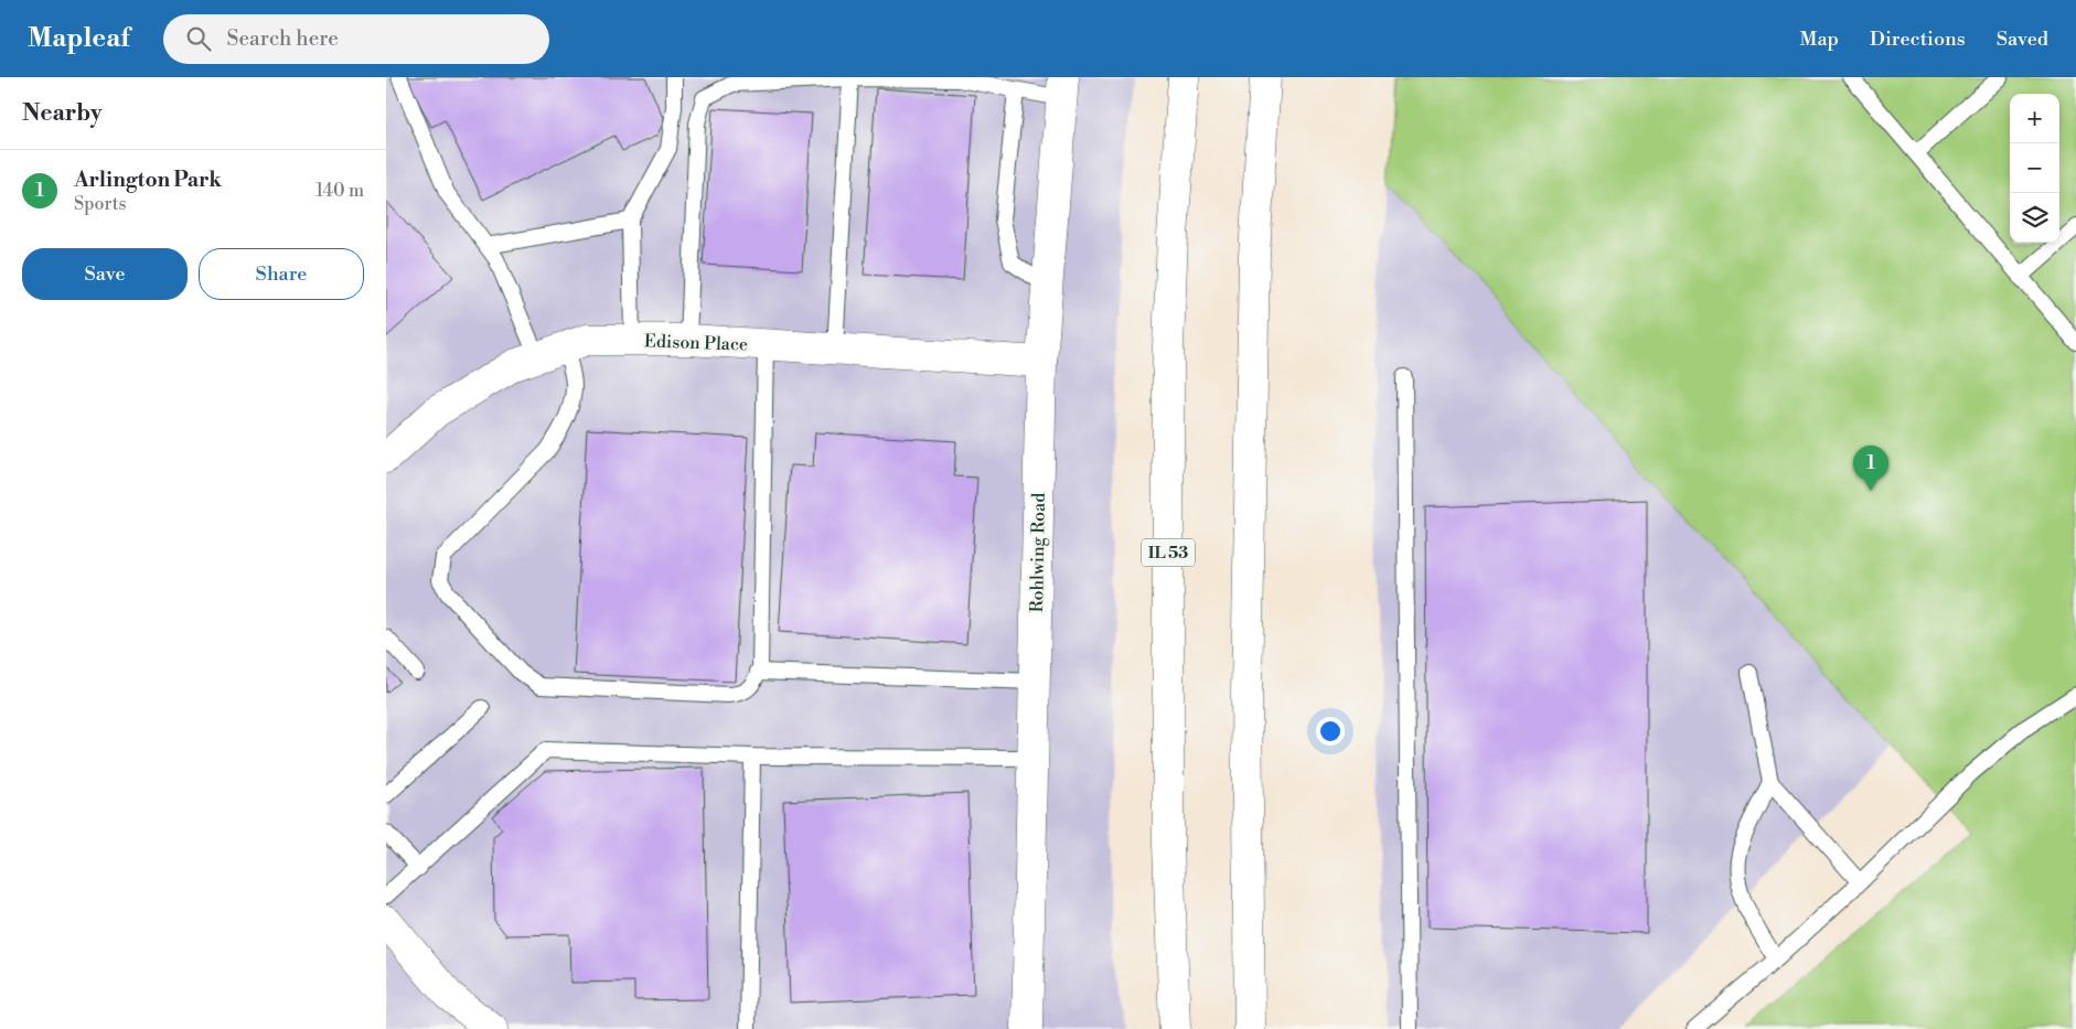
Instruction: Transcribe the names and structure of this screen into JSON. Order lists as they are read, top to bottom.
{
  "streets": {
    "main road": ["Edison Place", "Rohlwing Road", "IL 53"]
  },
  "crossings": [
    ["Edison Place", "Rohlwing Road"]
  ],
  "page": {
    "header": "Mapleaf",
    "search": "Search here",
    "nav": ["Map", "Directions", "Saved"],
    "heading": "Nearby",
    "map_buttons": ["+", "−"],
    "list": [
      {
        "mark": "1",
        "name": "Arlington Park",
        "note": "Sports",
        "value": "140 m"
      }
    ],
    "buttons": ["Save", "Share"],
    "pins": "1"
  }
}
